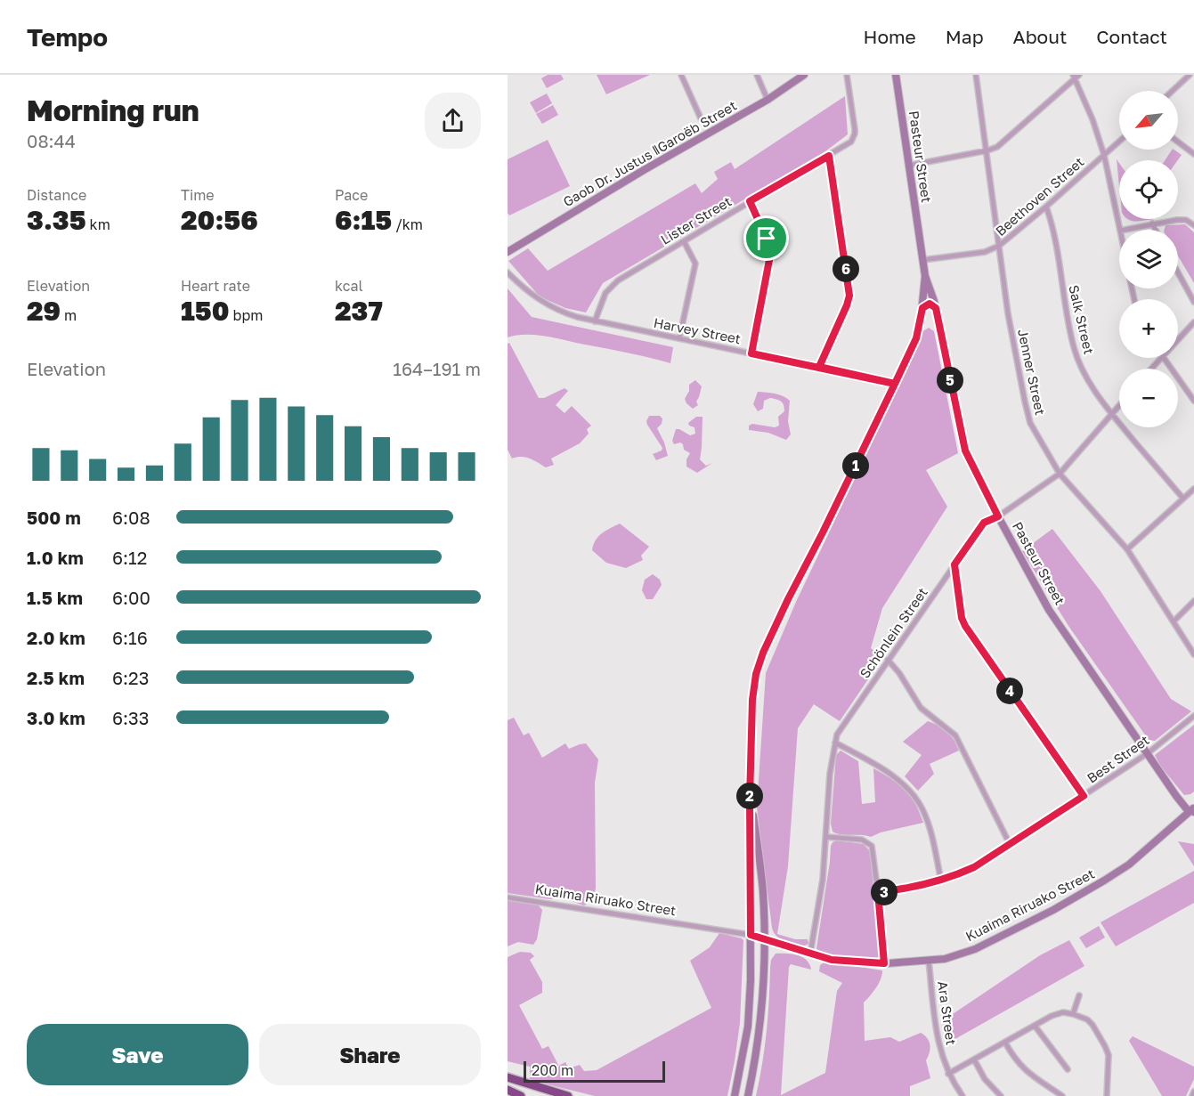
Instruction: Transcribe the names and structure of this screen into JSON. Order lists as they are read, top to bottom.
{
  "streets": {
    "main road": ["Gaob Dr. Justus ǁGaroëb Street", "Pasteur Street", "Kuaima Riruako Street"],
    "street": [
      "Beethoven Street",
      "Lister Street",
      "Salk Street",
      "Harvey Street",
      "Jenner Street",
      "Schönlein Street",
      "Best Street",
      "Ara Street"
    ]
  },
  "crossings": [
    ["Pasteur Street", "Beethoven Street"],
    ["Pasteur Street", "Schönlein Street"],
    ["Pasteur Street", "Best Street"],
    ["Pasteur Street", "Kuaima Riruako Street"],
    ["Beethoven Street", "Salk Street"],
    ["Beethoven Street", "Jenner Street"],
    ["Lister Street", "Harvey Street"],
    ["Salk Street", "Schönlein Street"],
    ["Jenner Street", "Schönlein Street"],
    ["Schönlein Street", "Kuaima Riruako Street"],
    ["Kuaima Riruako Street", "Ara Street"]
  ],
  "scale_bar": "200 m",
  "north": "bottom left",
  "page": {
    "header": "Tempo",
    "nav": [
      "Home",
      "Map",
      "About",
      "Contact"
    ],
    "heading": ["Morning run", "08:44"],
    "map_buttons": ["+", "−"],
    "stats": [
      ["Distance", "3.35 km"],
      ["Time", "20:56"],
      ["Pace", "6:15 /km"],
      ["Elevation", "29 m"],
      ["Heart rate", "150 bpm"],
      ["kcal", "237"]
    ],
    "pins": [
      "6",
      "5",
      "1",
      "4",
      "2",
      "3"
    ],
    "chart": ["Elevation", "164–191 m"],
    "list": [
      {
        "name": "500 m",
        "note": "6:08"
      },
      {
        "name": "1.0 km",
        "note": "6:12"
      },
      {
        "name": "1.5 km",
        "note": "6:00"
      },
      {
        "name": "2.0 km",
        "note": "6:16"
      },
      {
        "name": "2.5 km",
        "note": "6:23"
      },
      {
        "name": "3.0 km",
        "note": "6:33"
      }
    ],
    "buttons": ["Save", "Share"],
    "scale": "200 m"
  }
}
